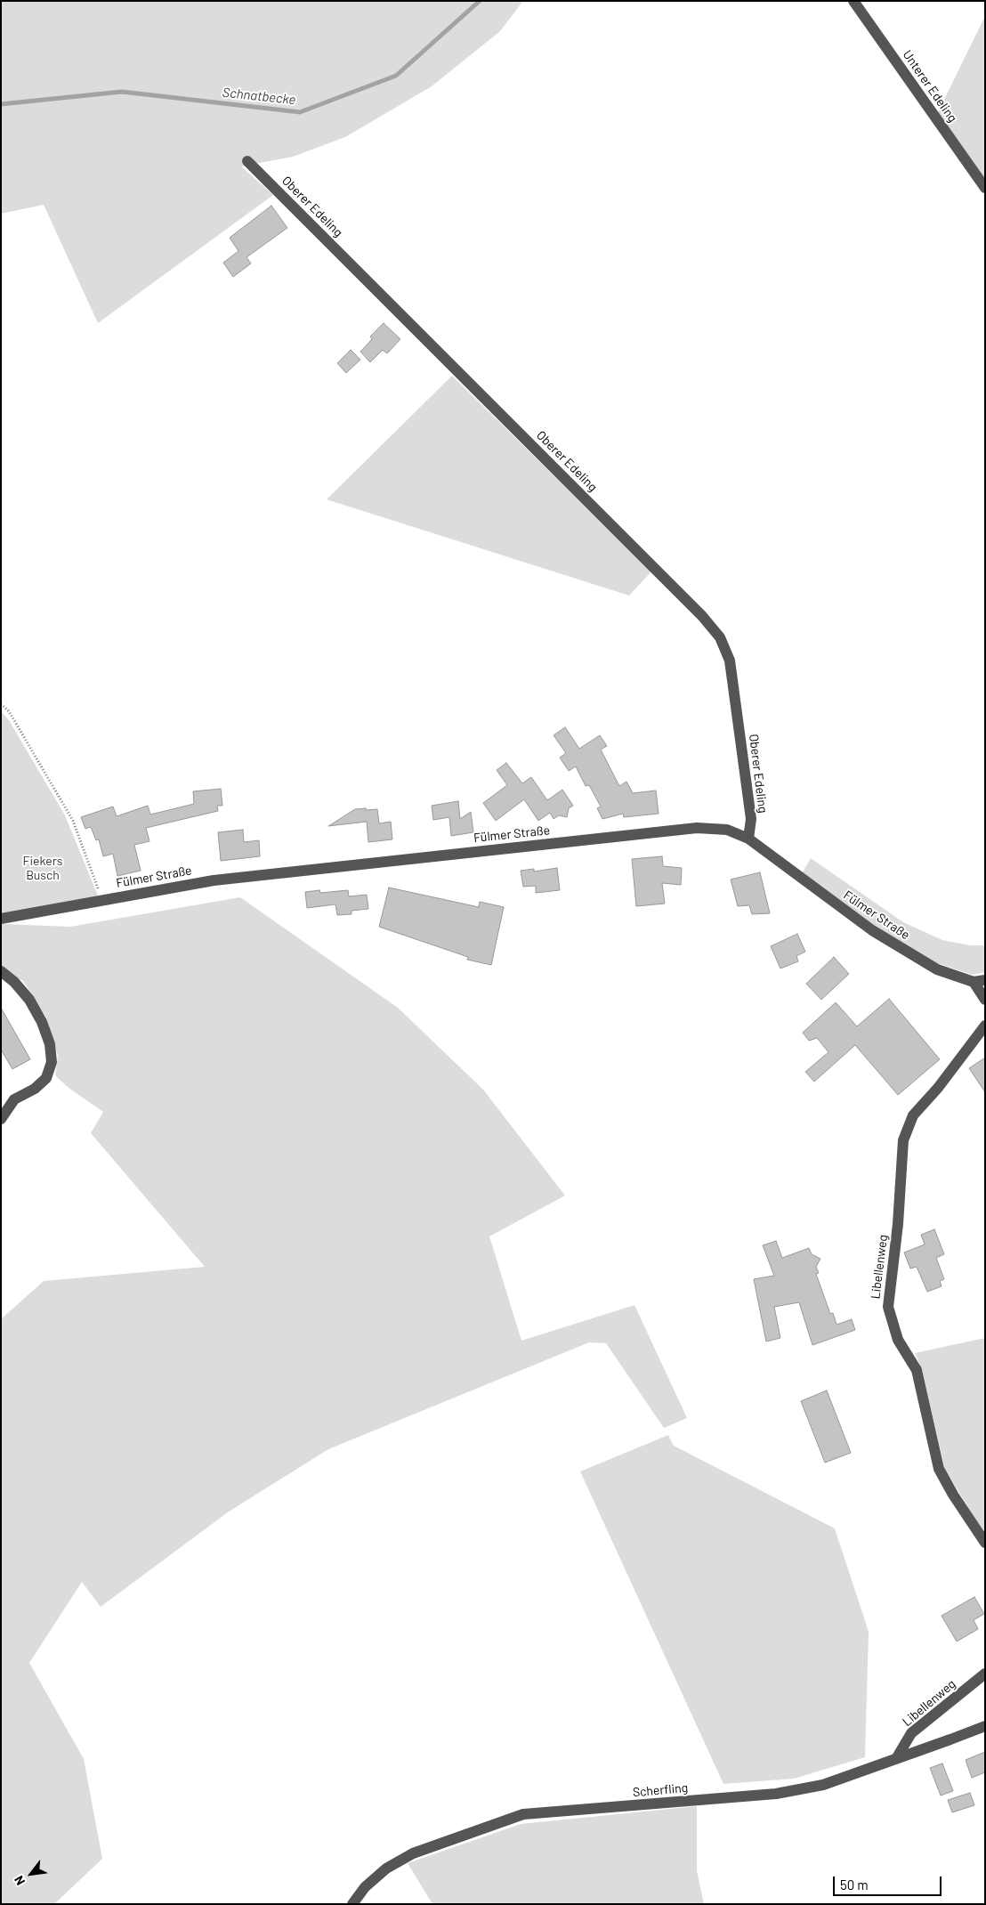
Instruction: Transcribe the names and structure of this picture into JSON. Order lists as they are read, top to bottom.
{
  "streets": {
    "street": [
      "Unterer Edeling",
      "Oberer Edeling",
      "Fülmer Straße",
      "Libellenweg",
      "Scherfling"
    ]
  },
  "crossings": [
    ["Oberer Edeling", "Fülmer Straße"],
    ["Libellenweg", "Scherfling"]
  ],
  "water": ["Schnatbecke"],
  "parks": ["Fiekers Busch"],
  "scale_bar": "50 m",
  "north": "bottom left"
}
